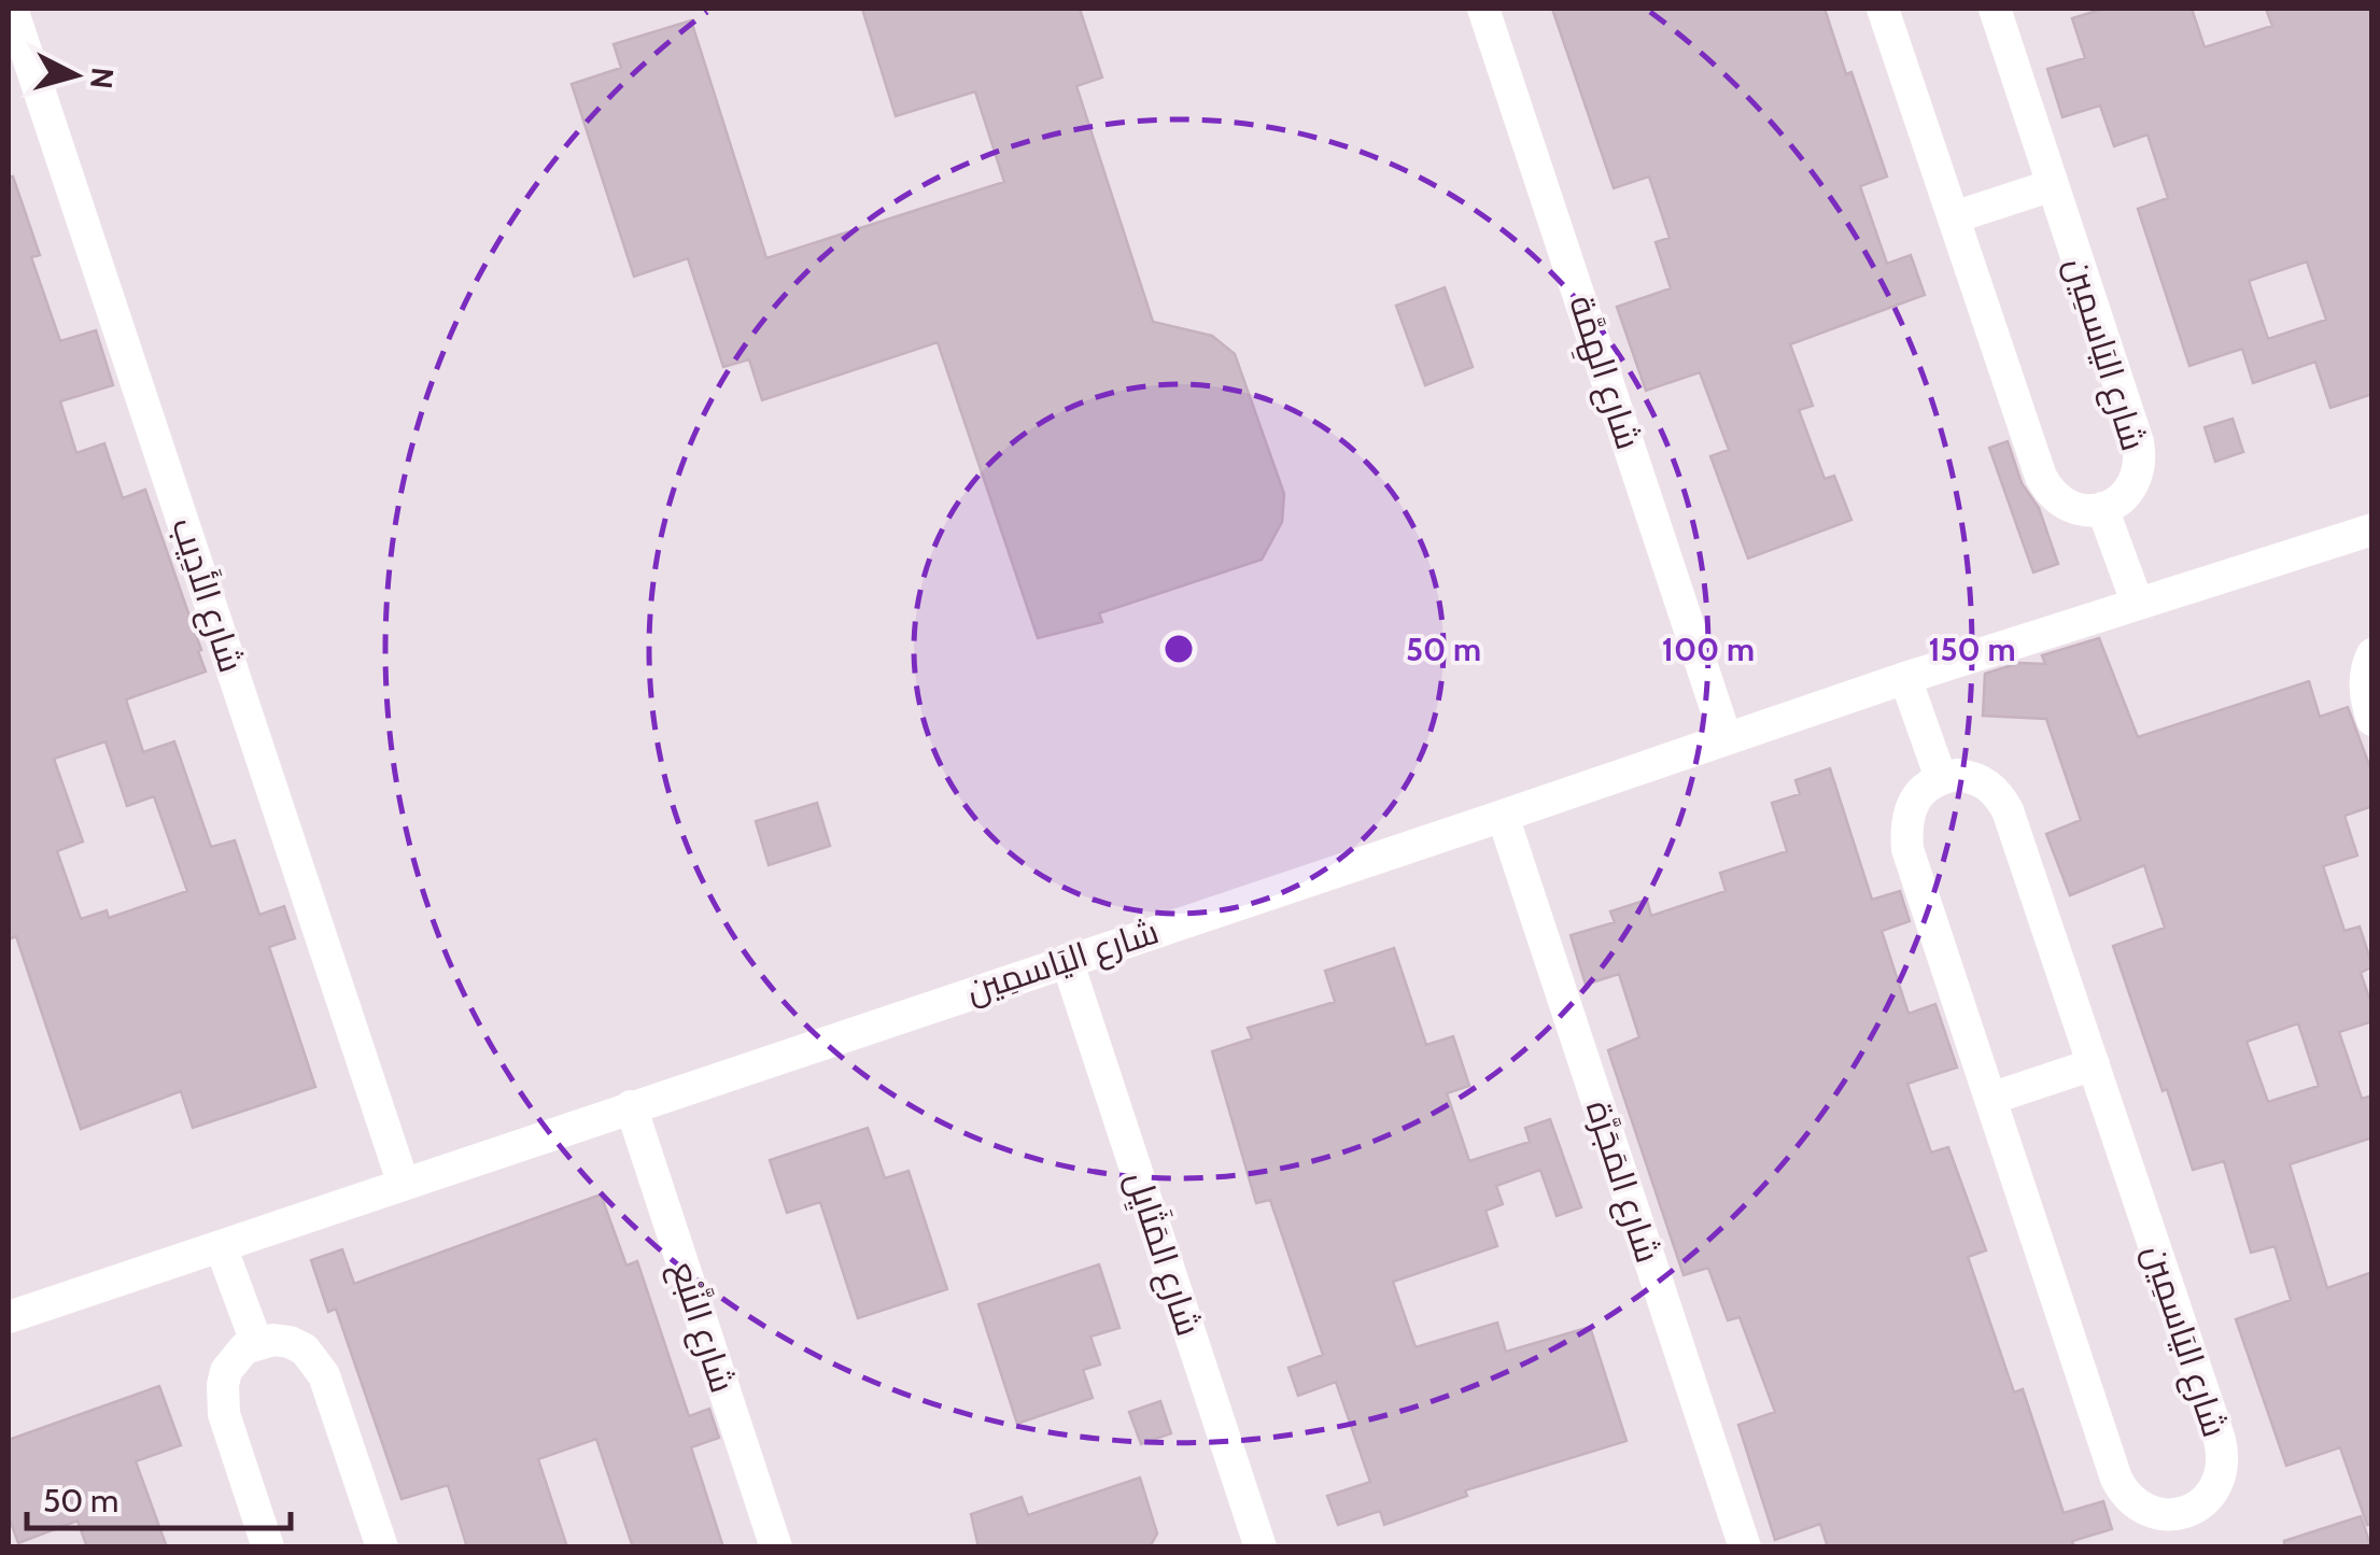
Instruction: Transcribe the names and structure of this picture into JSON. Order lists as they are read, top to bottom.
{
  "streets": {
    "street": [
      "شارع اليَاسمِين",
      "شارع الهِمَّة",
      "شارع الأَدِيب",
      "شارع المَجَرَّة",
      "شارع المَثَايِل",
      "شارع النَّبْع"
    ]
  },
  "crossings": [
    ["شارع اليَاسمِين", "شارع الهِمَّة"],
    ["شارع اليَاسمِين", "شارع الأَدِيب"],
    ["شارع اليَاسمِين", "شارع المَجَرَّة"],
    ["شارع اليَاسمِين", "شارع المَثَايِل"],
    ["شارع اليَاسمِين", "شارع النَّبْع"]
  ],
  "scale_bar": "50 m",
  "north": "right",
  "rings": ["50 m", "100 m", "150 m"]
}
